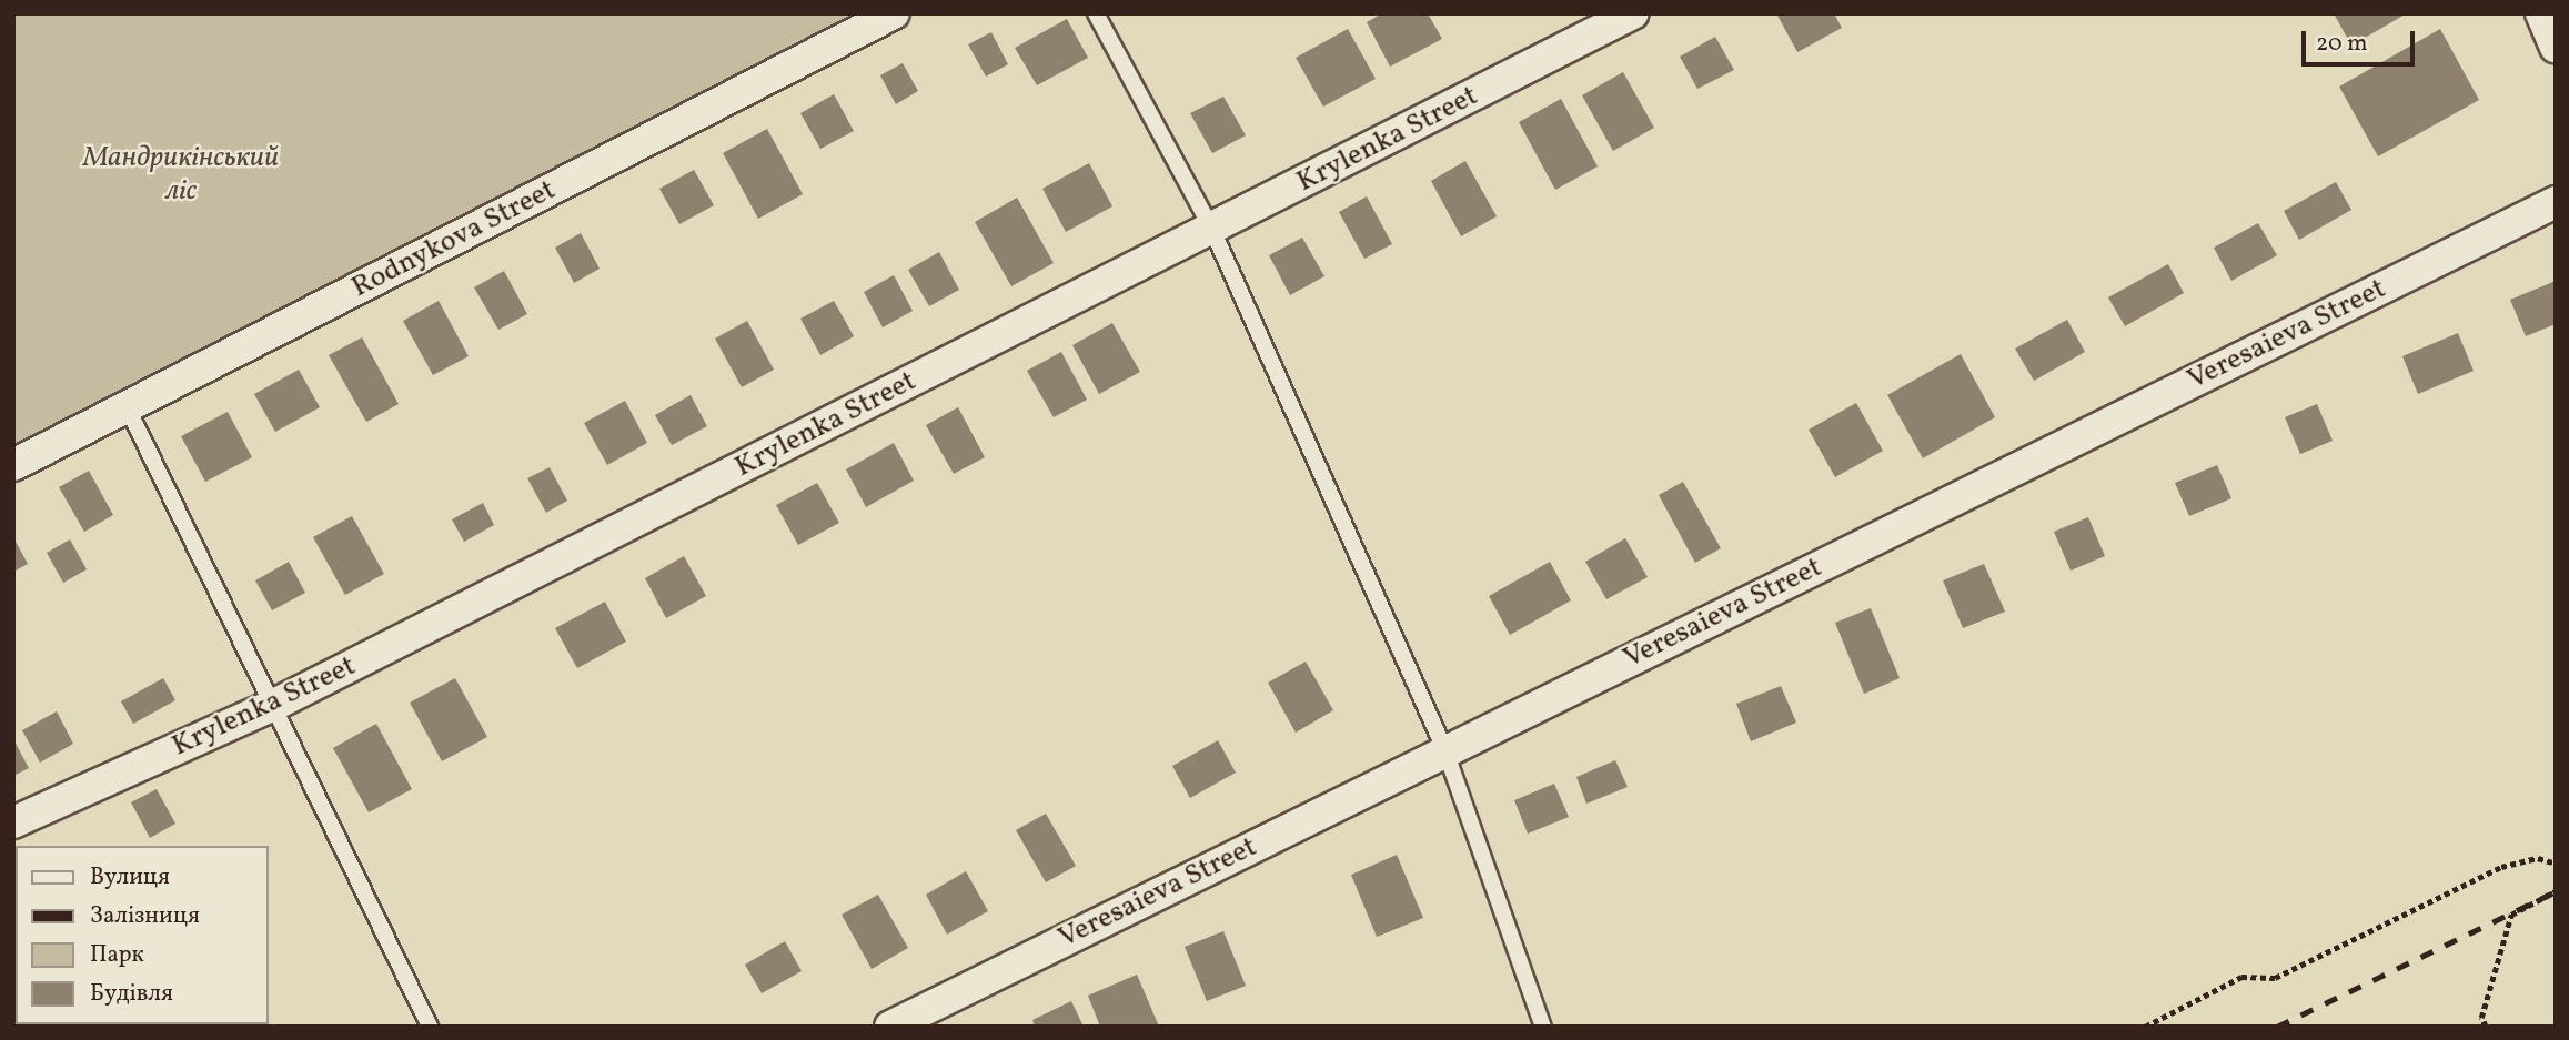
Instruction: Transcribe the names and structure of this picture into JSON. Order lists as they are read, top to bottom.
{
  "streets": {
    "street": ["Krylenka Street", "Rodnykova Street", "Veresaieva Street"]
  },
  "parks": ["Мандрикінський ліс"],
  "legend": [
    "Вулиця",
    "Залізниця",
    "Парк",
    "Будівля"
  ],
  "scale_bar": "20 m"
}
